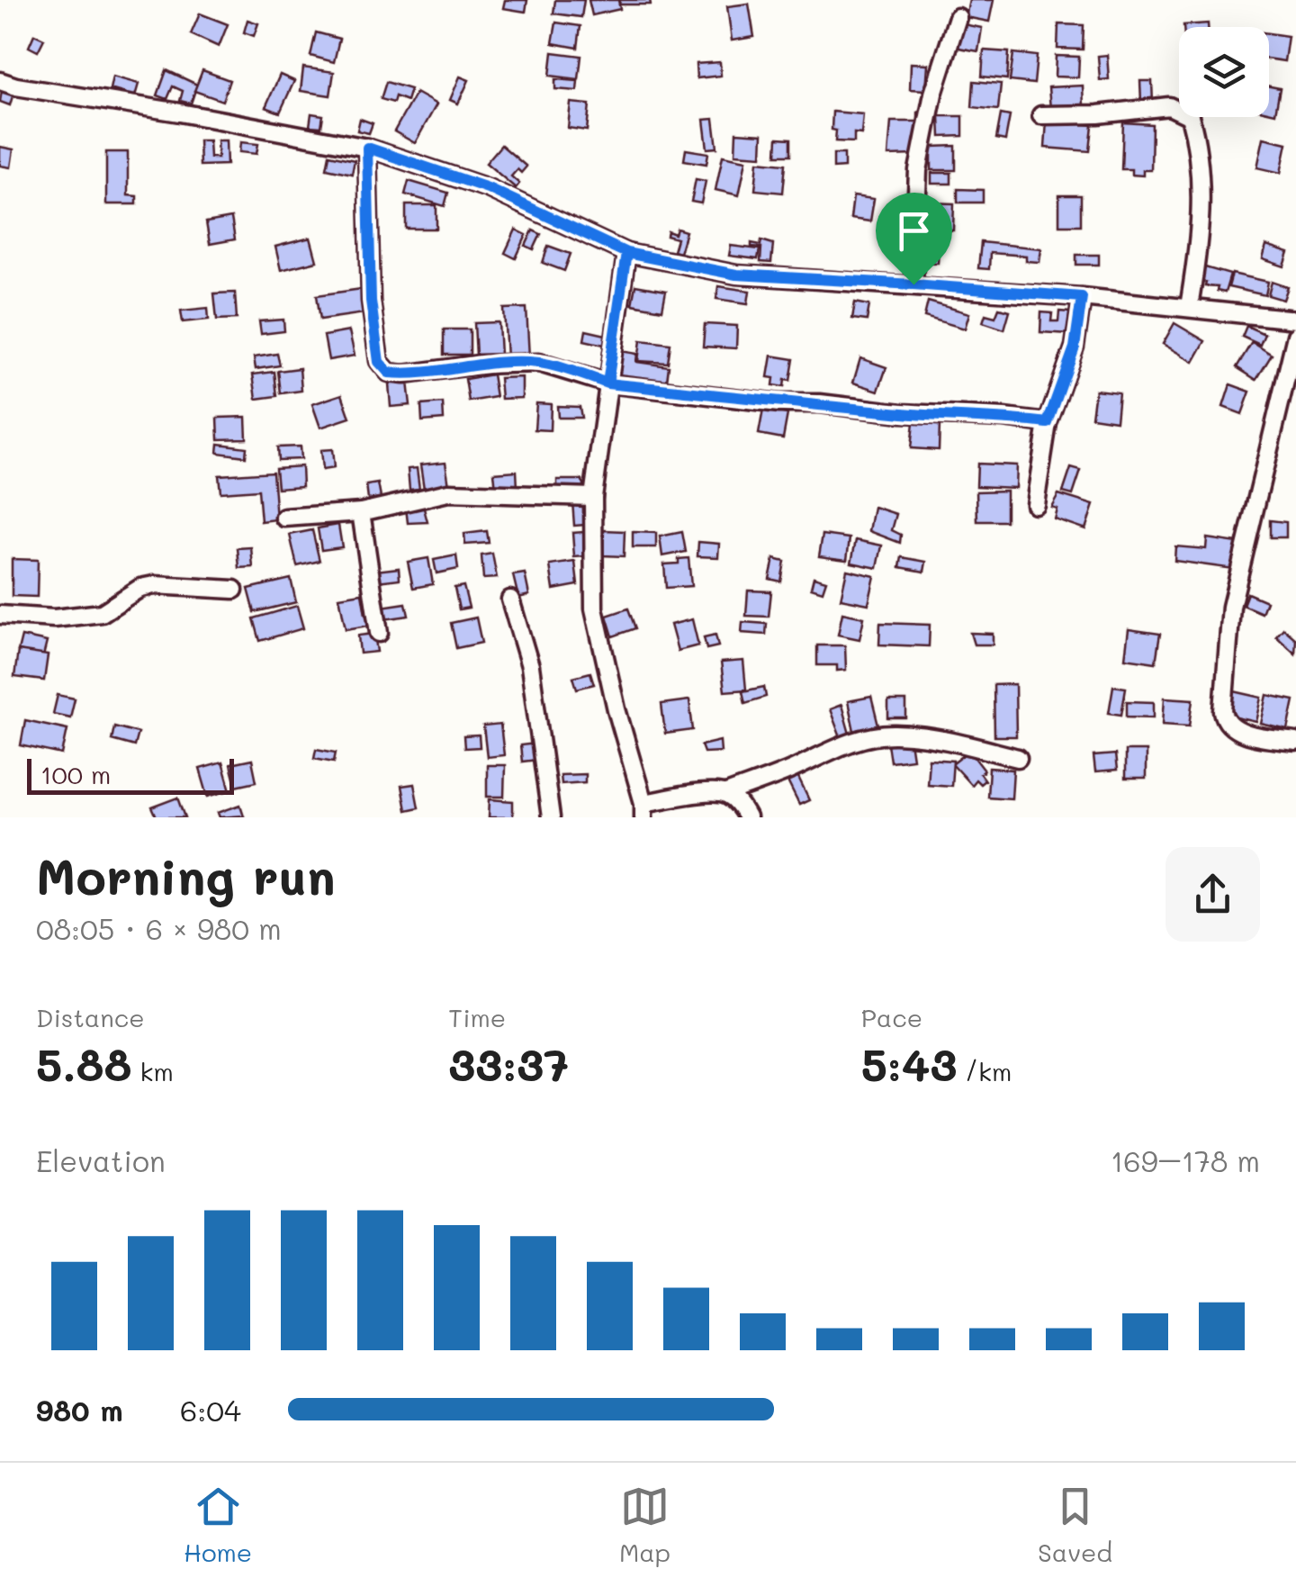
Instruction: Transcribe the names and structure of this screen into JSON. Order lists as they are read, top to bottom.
{
  "scale_bar": "100 m",
  "page": {
    "scale": "100 m",
    "heading": ["Morning run", "08:05 · 6 × 980 m"],
    "stats": [
      ["Distance", "5.88 km"],
      ["Time", "33:37"],
      ["Pace", "5:43 /km"]
    ],
    "chart": ["Elevation", "169–178 m"],
    "list": [
      {
        "name": "980 m",
        "note": "6:04"
      }
    ],
    "tabs": ["Home", "Map", "Saved"]
  }
}
